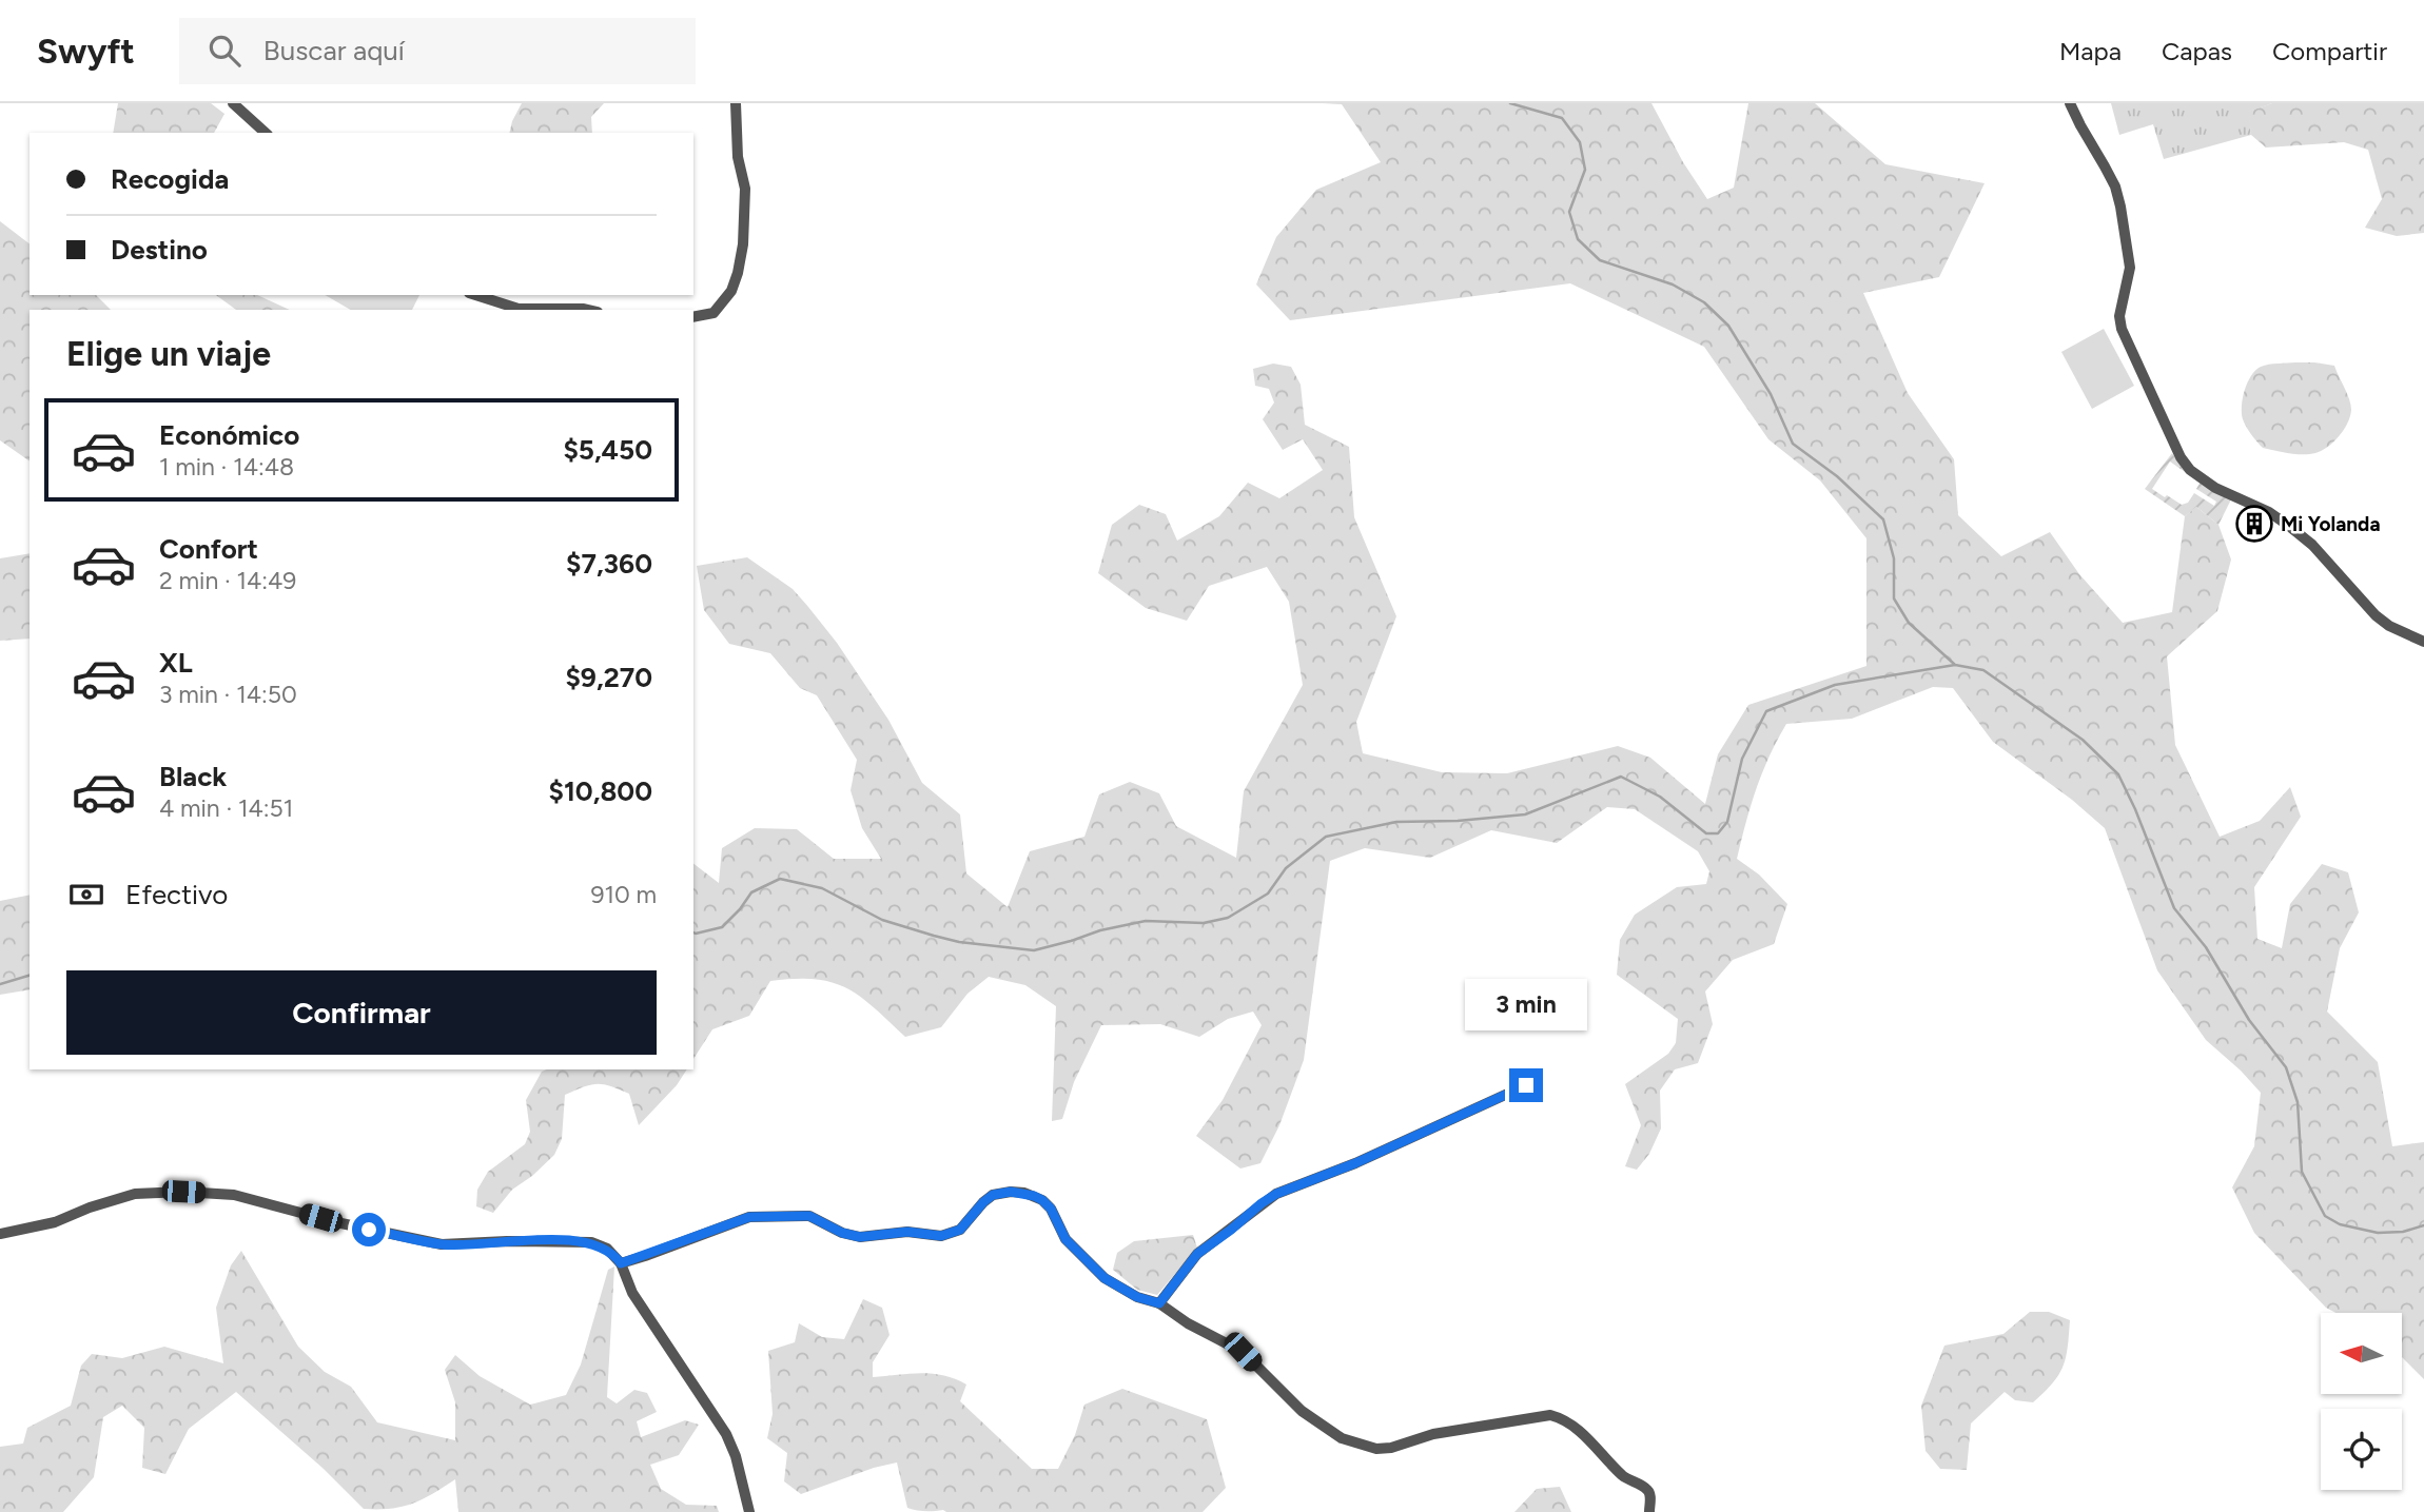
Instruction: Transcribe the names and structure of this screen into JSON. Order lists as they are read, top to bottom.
{
  "places": {
    "building": ["Mi Yolanda"]
  },
  "north": "left",
  "page": {
    "header": "Swyft",
    "search": "Buscar aquí",
    "nav": ["Mapa", "Capas", "Compartir"],
    "banner": ["Recogida", "Destino"],
    "heading": "Elige un viaje",
    "list": [
      {
        "name": "Económico",
        "note": "1 min · 14:48",
        "value": "$5,450"
      },
      {
        "name": "Confort",
        "note": "2 min · 14:49",
        "value": "$7,360"
      },
      {
        "name": "XL",
        "note": "3 min · 14:50",
        "value": "$9,270"
      },
      {
        "name": "Black",
        "note": "4 min · 14:51",
        "value": "$10,800"
      }
    ],
    "pay": ["Efectivo", "910 m"],
    "buttons": "Confirmar",
    "bubble": "3 min"
  }
}
